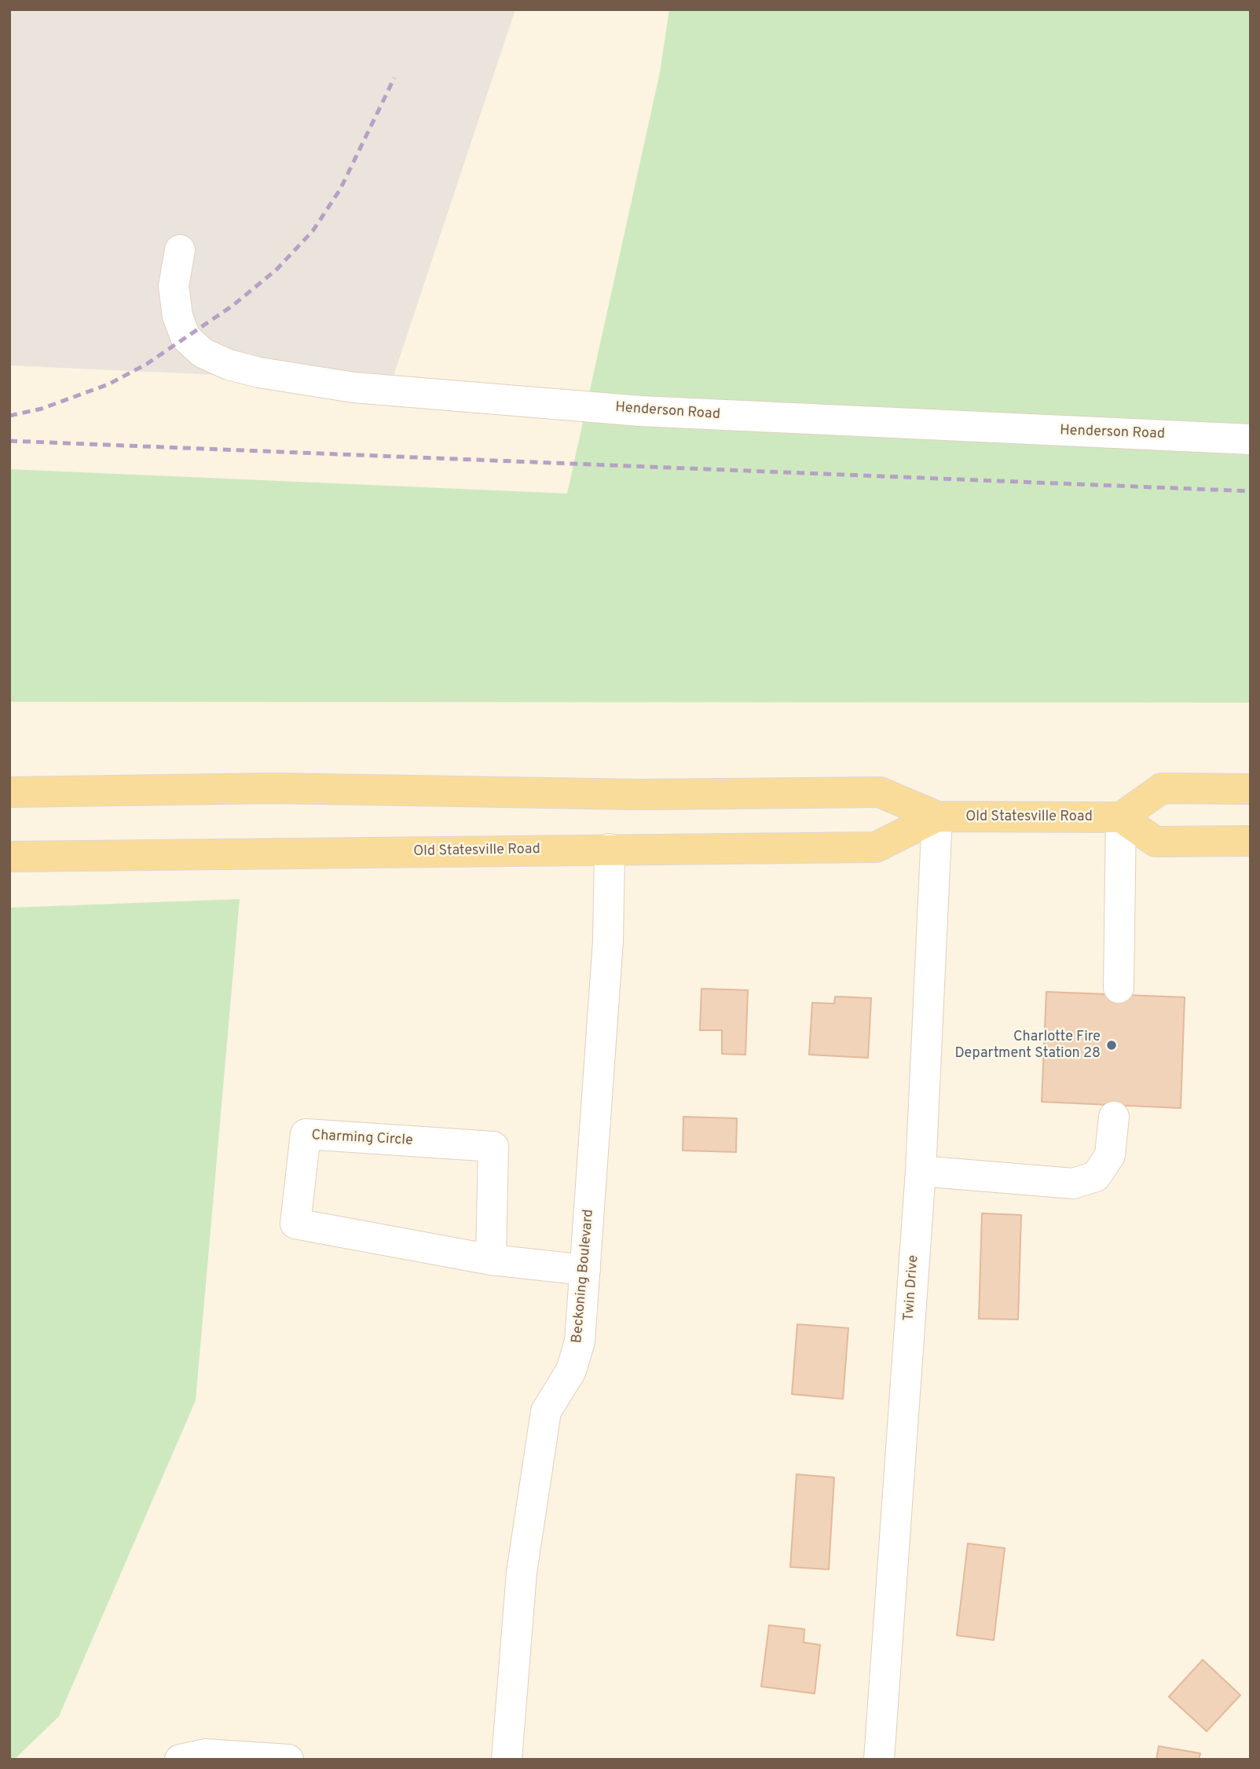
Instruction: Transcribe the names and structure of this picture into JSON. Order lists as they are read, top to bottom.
{
  "streets": {
    "main road": ["Old Statesville Road"],
    "street": [
      "Henderson Road",
      "Charming Circle",
      "Beckoning Boulevard",
      "Twin Drive"
    ]
  },
  "crossings": [
    ["Old Statesville Road", "Beckoning Boulevard"],
    ["Old Statesville Road", "Twin Drive"],
    ["Charming Circle", "Beckoning Boulevard"]
  ],
  "places": ["Charlotte Fire Department Station 28"]
}
